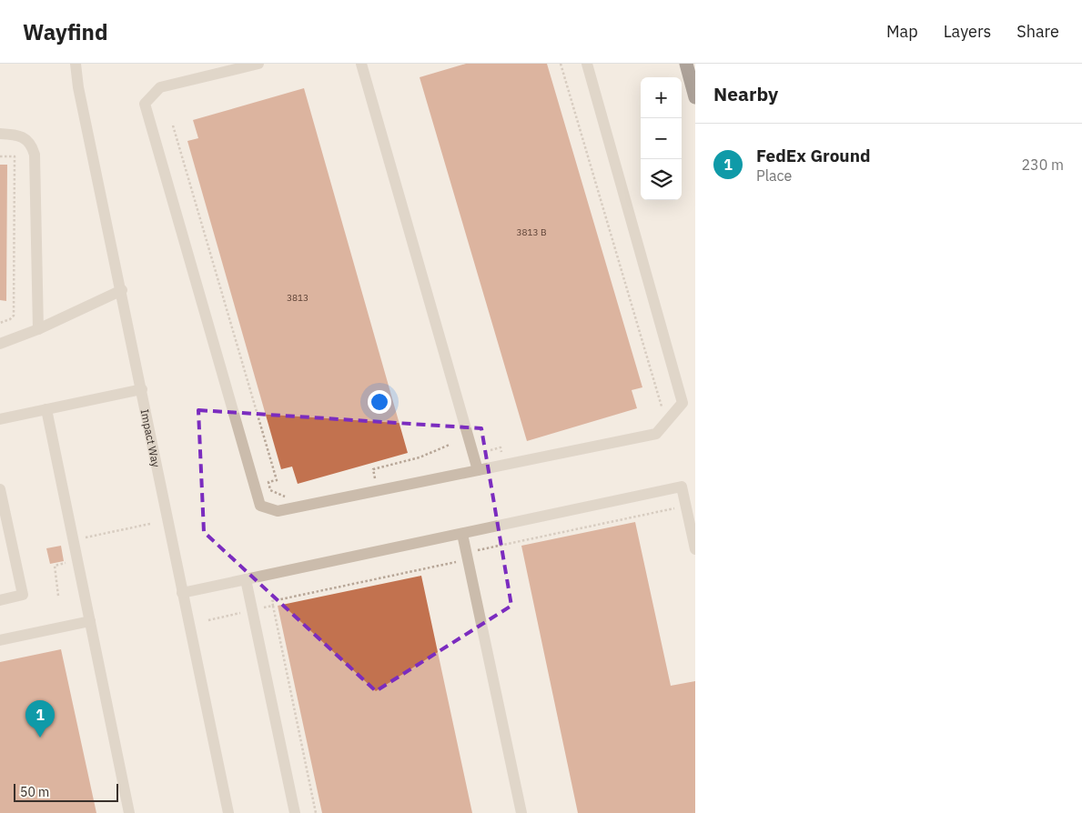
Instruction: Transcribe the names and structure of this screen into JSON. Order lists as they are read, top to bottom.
{
  "streets": {
    "street": ["Impact Way"]
  },
  "house_numbers": ["3813 B", "3813"],
  "scale_bar": "50 m",
  "page": {
    "header": "Wayfind",
    "nav": ["Map", "Layers", "Share"],
    "heading": "Nearby",
    "map_buttons": ["+", "−"],
    "list": [
      {
        "mark": "1",
        "name": "FedEx Ground",
        "note": "Place",
        "value": "230 m"
      }
    ],
    "pins": "1",
    "scale": "50 m"
  }
}
